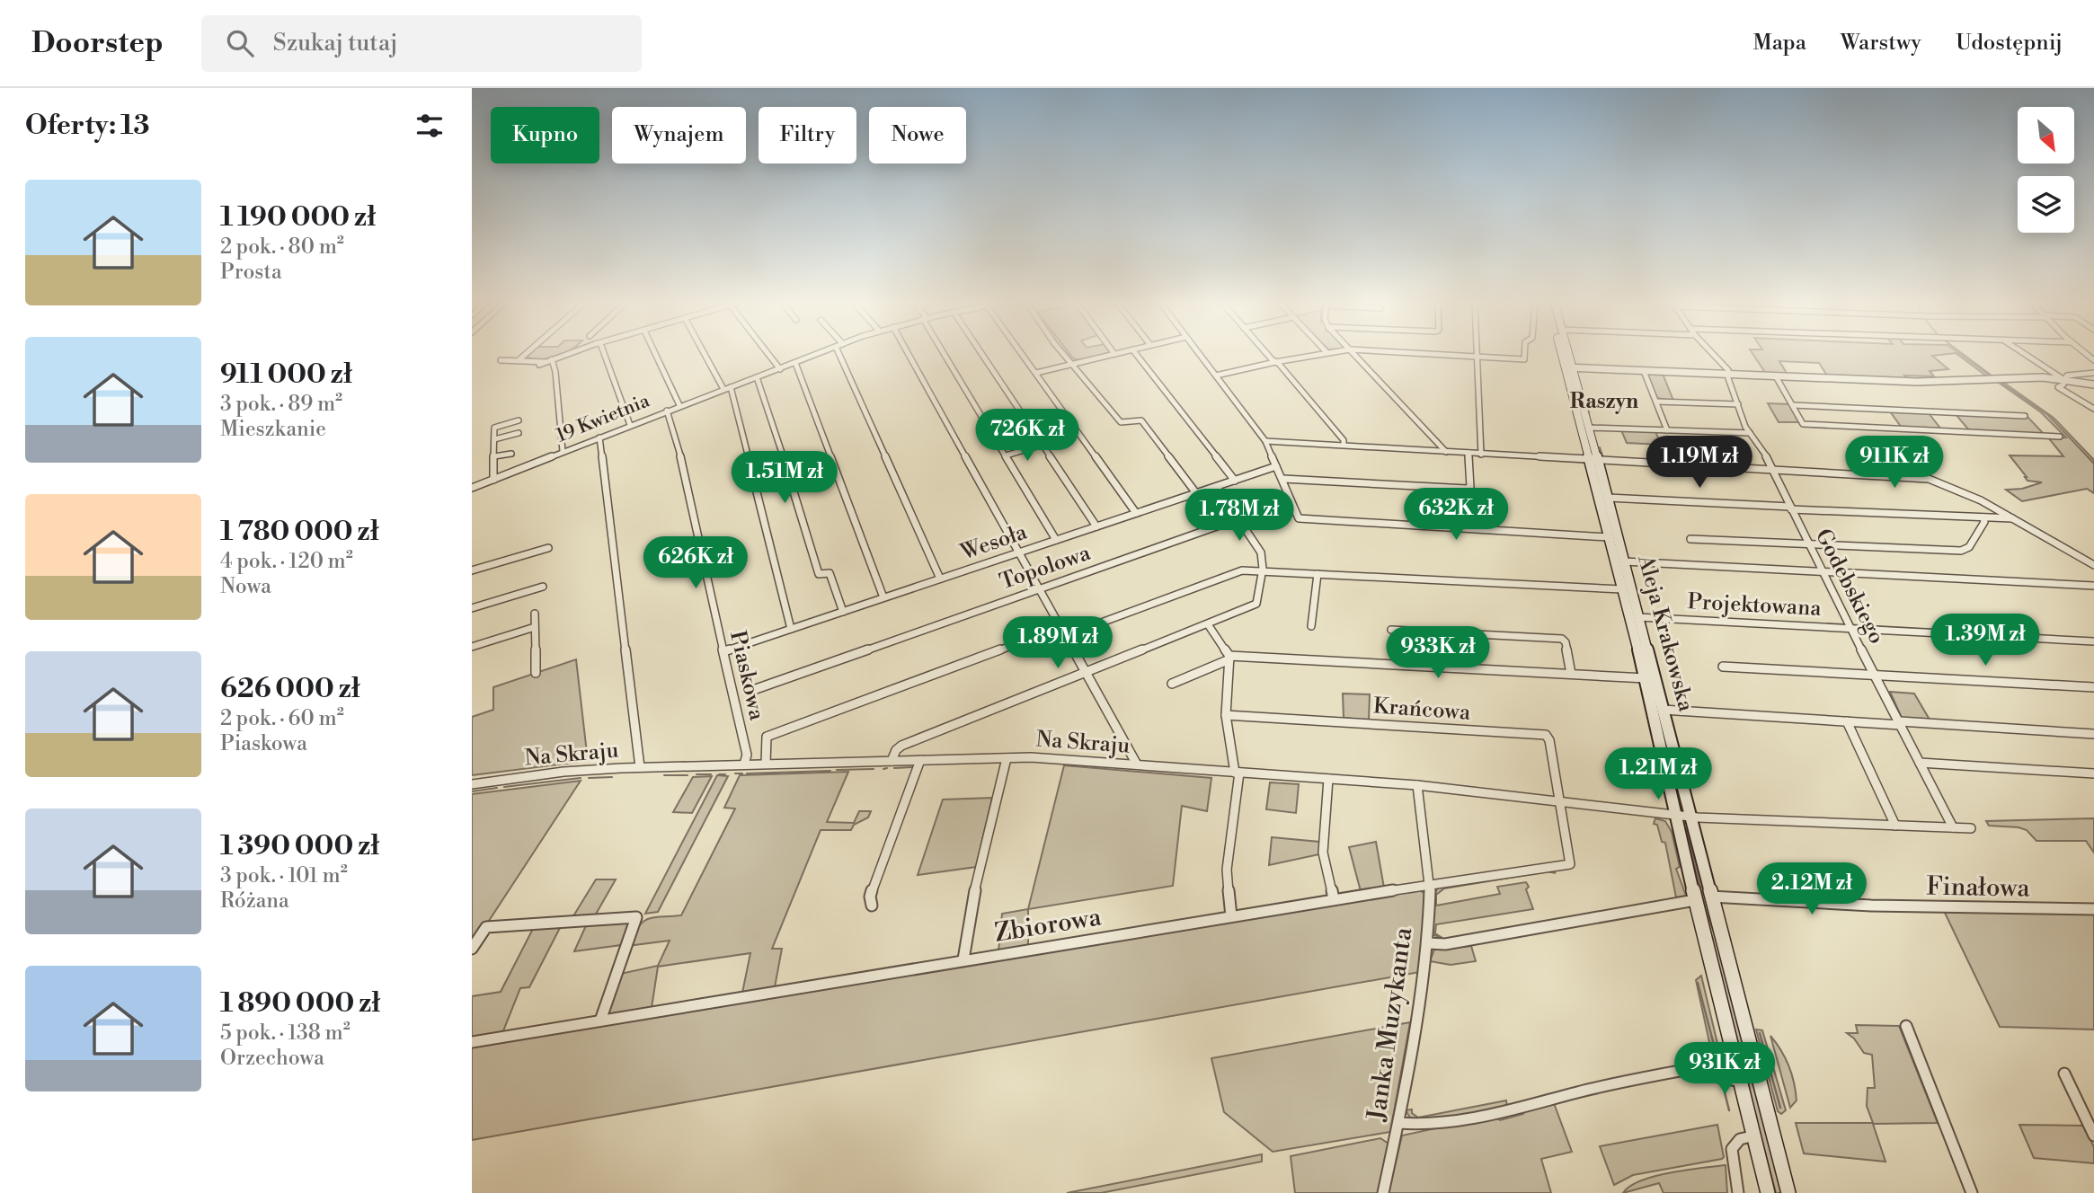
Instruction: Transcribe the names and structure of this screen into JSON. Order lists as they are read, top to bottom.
{
  "streets": {
    "main road": ["Aleja Krakowska"],
    "street": [
      "19 Kwietnia",
      "Wesoła",
      "Topolowa",
      "Godebskiego",
      "Projektowana",
      "Piaskowa",
      "Krańcowa",
      "Na Skraju",
      "Finałowa",
      "Zbiorowa",
      "Janka Muzykanta"
    ]
  },
  "crossings": [
    ["19 Kwietnia", "Piaskowa"],
    ["Wesoła", "Piaskowa"],
    ["Godebskiego", "Projektowana"],
    ["Godebskiego", "Na Skraju"],
    ["Projektowana", "Aleja Krakowska"],
    ["Aleja Krakowska", "Na Skraju"],
    ["Aleja Krakowska", "Finałowa"],
    ["Piaskowa", "Na Skraju"],
    ["Krańcowa", "Na Skraju"],
    ["Krańcowa", "Zbiorowa"],
    ["Na Skraju", "Zbiorowa"],
    ["Na Skraju", "Janka Muzykanta"],
    ["Zbiorowa", "Janka Muzykanta"]
  ],
  "districts": ["Raszyn"],
  "north": "bottom right",
  "page": {
    "header": "Doorstep",
    "search": "Szukaj tutaj",
    "nav": ["Mapa", "Warstwy", "Udostępnij"],
    "heading": "Oferty: 13",
    "chip": [
      "Kupno",
      "Wynajem",
      "Filtry",
      "Nowe"
    ],
    "list": [
      {
        "name": "1 190 000 zł",
        "note": "2 pok. · 80 m² · Prosta"
      },
      {
        "name": "911 000 zł",
        "note": "3 pok. · 89 m² · Mieszkanie"
      },
      {
        "name": "1 780 000 zł",
        "note": "4 pok. · 120 m² · Nowa"
      },
      {
        "name": "626 000 zł",
        "note": "2 pok. · 60 m² · Piaskowa"
      },
      {
        "name": "1 390 000 zł",
        "note": "3 pok. · 101 m² · Różana"
      },
      {
        "name": "1 890 000 zł",
        "note": "5 pok. · 138 m² · Orzechowa"
      }
    ],
    "price": [
      "726K zł",
      "1.19M zł",
      "911K zł",
      "1.51M zł",
      "632K zł",
      "1.78M zł",
      "626K zł",
      "1.39M zł",
      "1.89M zł",
      "933K zł",
      "1.21M zł",
      "2.12M zł",
      "931K zł"
    ]
  }
}
